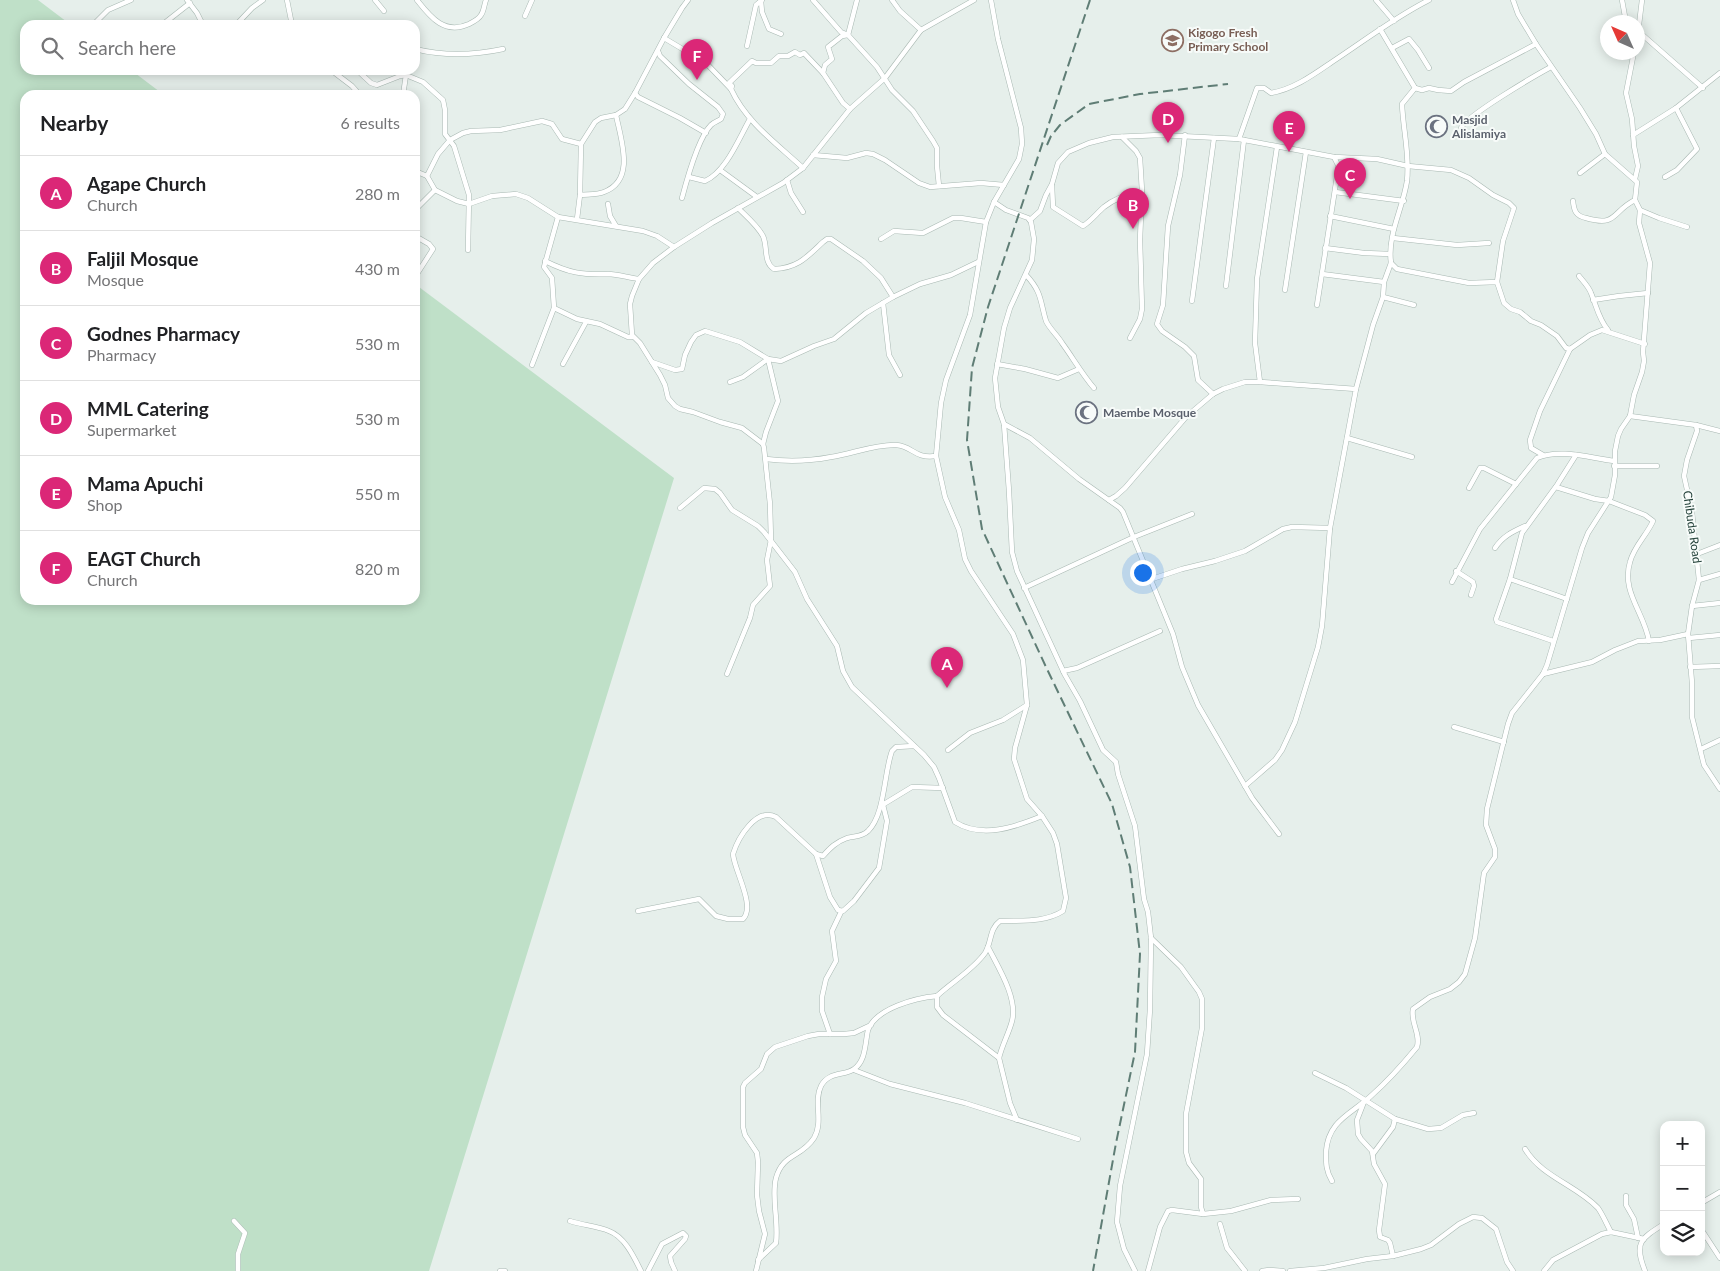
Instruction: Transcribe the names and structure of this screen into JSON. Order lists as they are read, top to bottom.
{
  "streets": {
    "street": ["Chibuda Road"]
  },
  "places": {
    "school or university": ["Kigogo Fresh Primary School"],
    "mosque": ["Masjid Alislamiya", "Maembe Mosque"]
  },
  "north": "top left",
  "page": {
    "search": "Search here",
    "pins": [
      "F",
      "D",
      "E",
      "C",
      "B",
      "A"
    ],
    "heading": ["Nearby", "6 results"],
    "list": [
      {
        "mark": "A",
        "name": "Agape Church",
        "note": "Church",
        "value": "280 m"
      },
      {
        "mark": "B",
        "name": "Faljil Mosque",
        "note": "Mosque",
        "value": "430 m"
      },
      {
        "mark": "C",
        "name": "Godnes Pharmacy",
        "note": "Pharmacy",
        "value": "530 m"
      },
      {
        "mark": "D",
        "name": "MML Catering",
        "note": "Supermarket",
        "value": "530 m"
      },
      {
        "mark": "E",
        "name": "Mama Apuchi",
        "note": "Shop",
        "value": "550 m"
      },
      {
        "mark": "F",
        "name": "EAGT Church",
        "note": "Church",
        "value": "820 m"
      }
    ],
    "map_buttons": ["+", "−"]
  }
}
